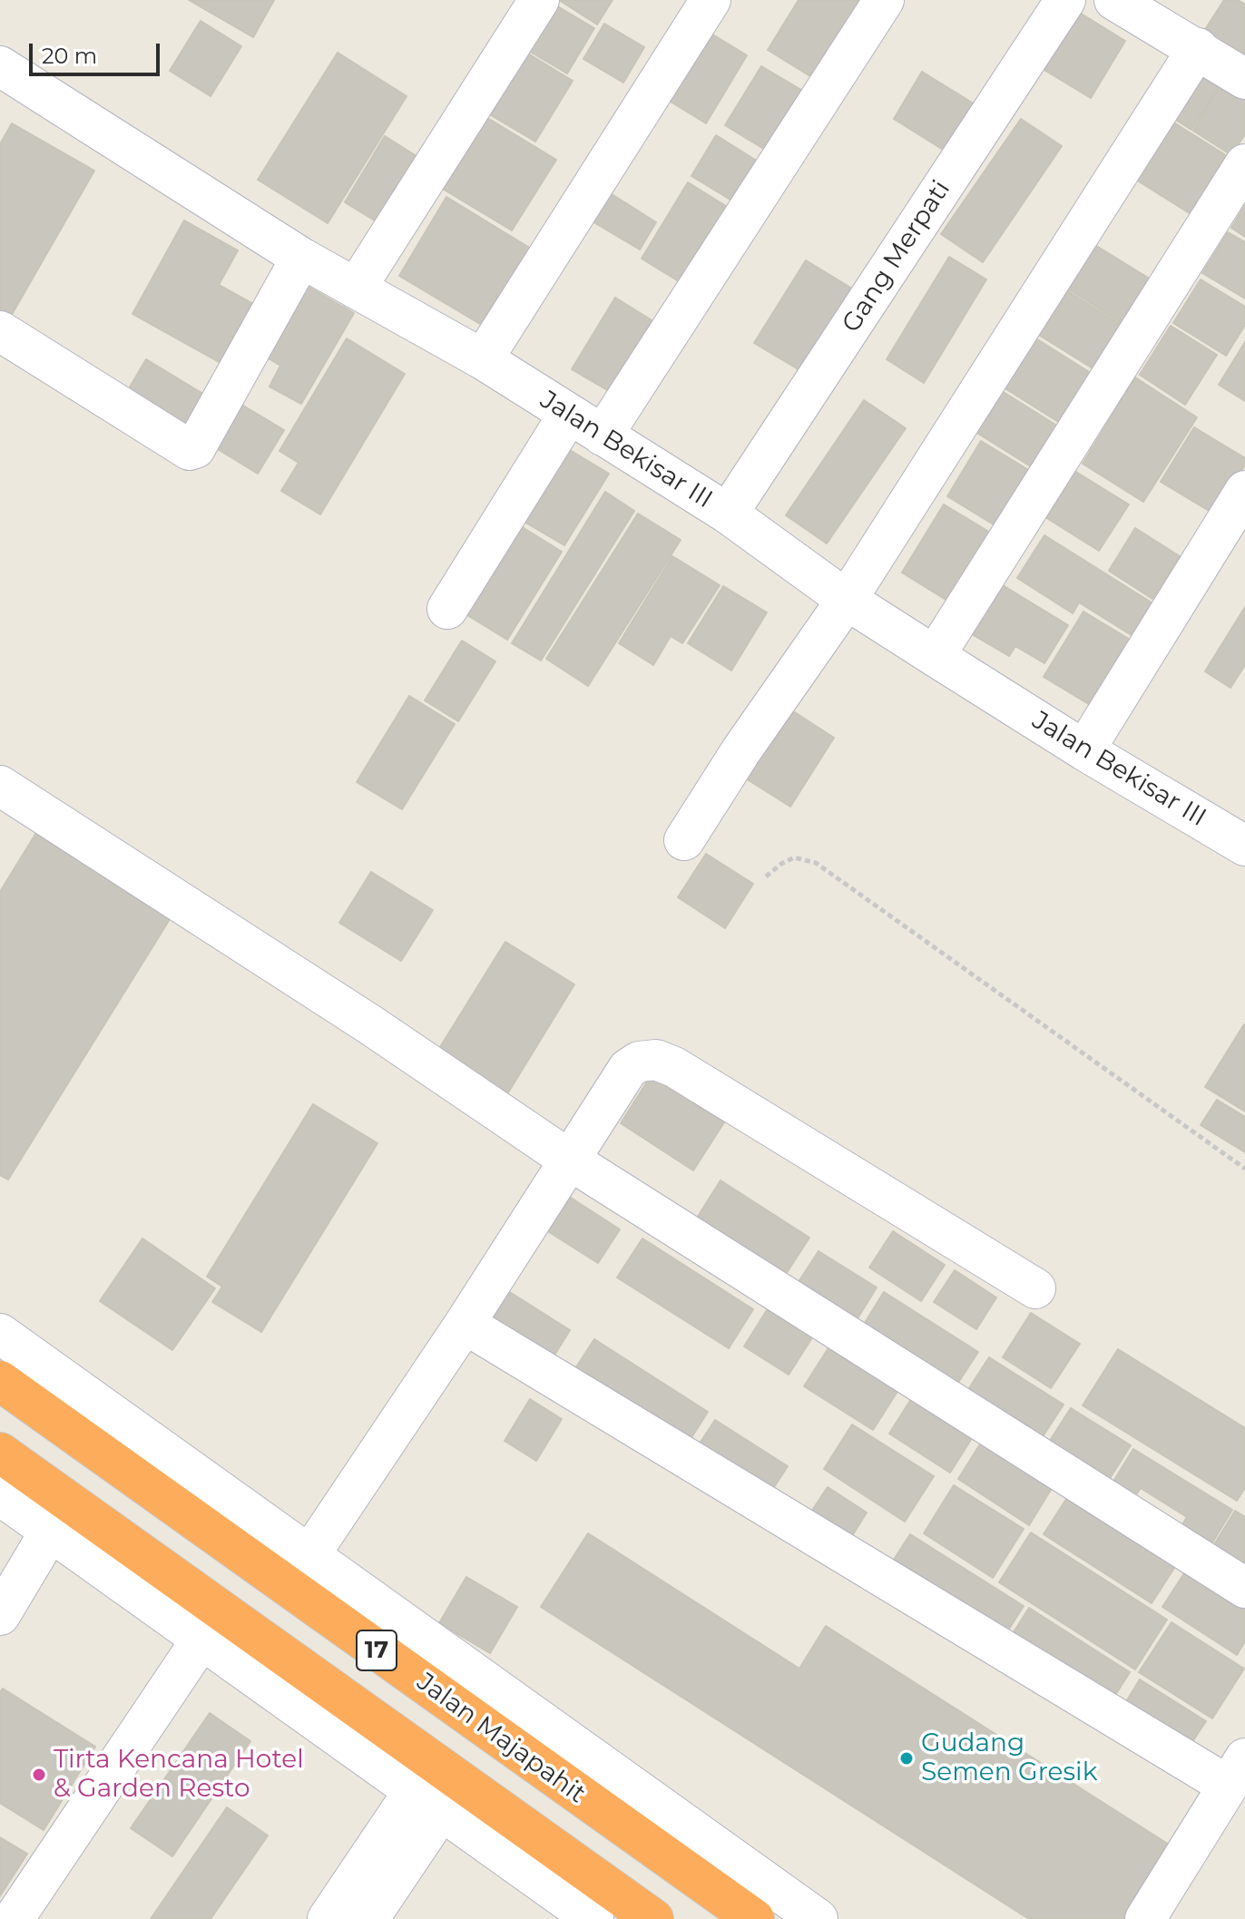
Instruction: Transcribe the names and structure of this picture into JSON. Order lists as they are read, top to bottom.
{
  "streets": {
    "highway": ["17", "Jalan Majapahit"],
    "street": ["Gang Merpati", "Jalan Bekisar III"]
  },
  "crossings": [
    ["Gang Merpati", "Jalan Bekisar III"]
  ],
  "places": ["Gudang Semen Gresik", "Tirta Kencana Hotel & Garden Resto"],
  "scale_bar": "20 m"
}
